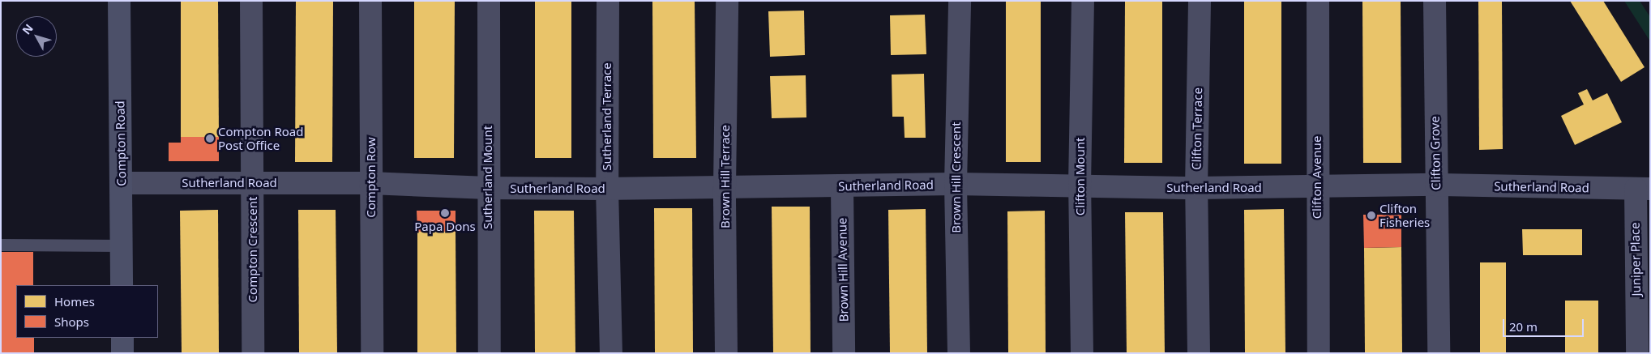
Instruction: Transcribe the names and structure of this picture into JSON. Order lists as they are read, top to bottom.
{
  "streets": {
    "street": [
      "Sutherland Terrace",
      "Clifton Terrace",
      "Compton Road",
      "Clifton Grove",
      "Brown Hill Terrace",
      "Clifton Mount",
      "Compton Row",
      "Sutherland Mount",
      "Brown Hill Crescent",
      "Clifton Avenue",
      "Sutherland Road",
      "Compton Crescent",
      "Juniper Place",
      "Brown Hill Avenue"
    ]
  },
  "crossings": [
    ["Sutherland Terrace", "Sutherland Road"],
    ["Clifton Terrace", "Sutherland Road"],
    ["Compton Road", "Sutherland Road"],
    ["Clifton Grove", "Sutherland Road"],
    ["Brown Hill Terrace", "Sutherland Road"],
    ["Clifton Mount", "Sutherland Road"],
    ["Compton Row", "Sutherland Road"],
    ["Sutherland Mount", "Sutherland Road"],
    ["Brown Hill Crescent", "Sutherland Road"],
    ["Clifton Avenue", "Sutherland Road"],
    ["Sutherland Road", "Compton Crescent"],
    ["Sutherland Road", "Juniper Place"],
    ["Sutherland Road", "Brown Hill Avenue"]
  ],
  "places": ["Compton Road Post Office", "Papa Dons", "Clifton Fisheries"],
  "legend": ["Homes", "Shops"],
  "scale_bar": "20 m",
  "north": "top left"
}
